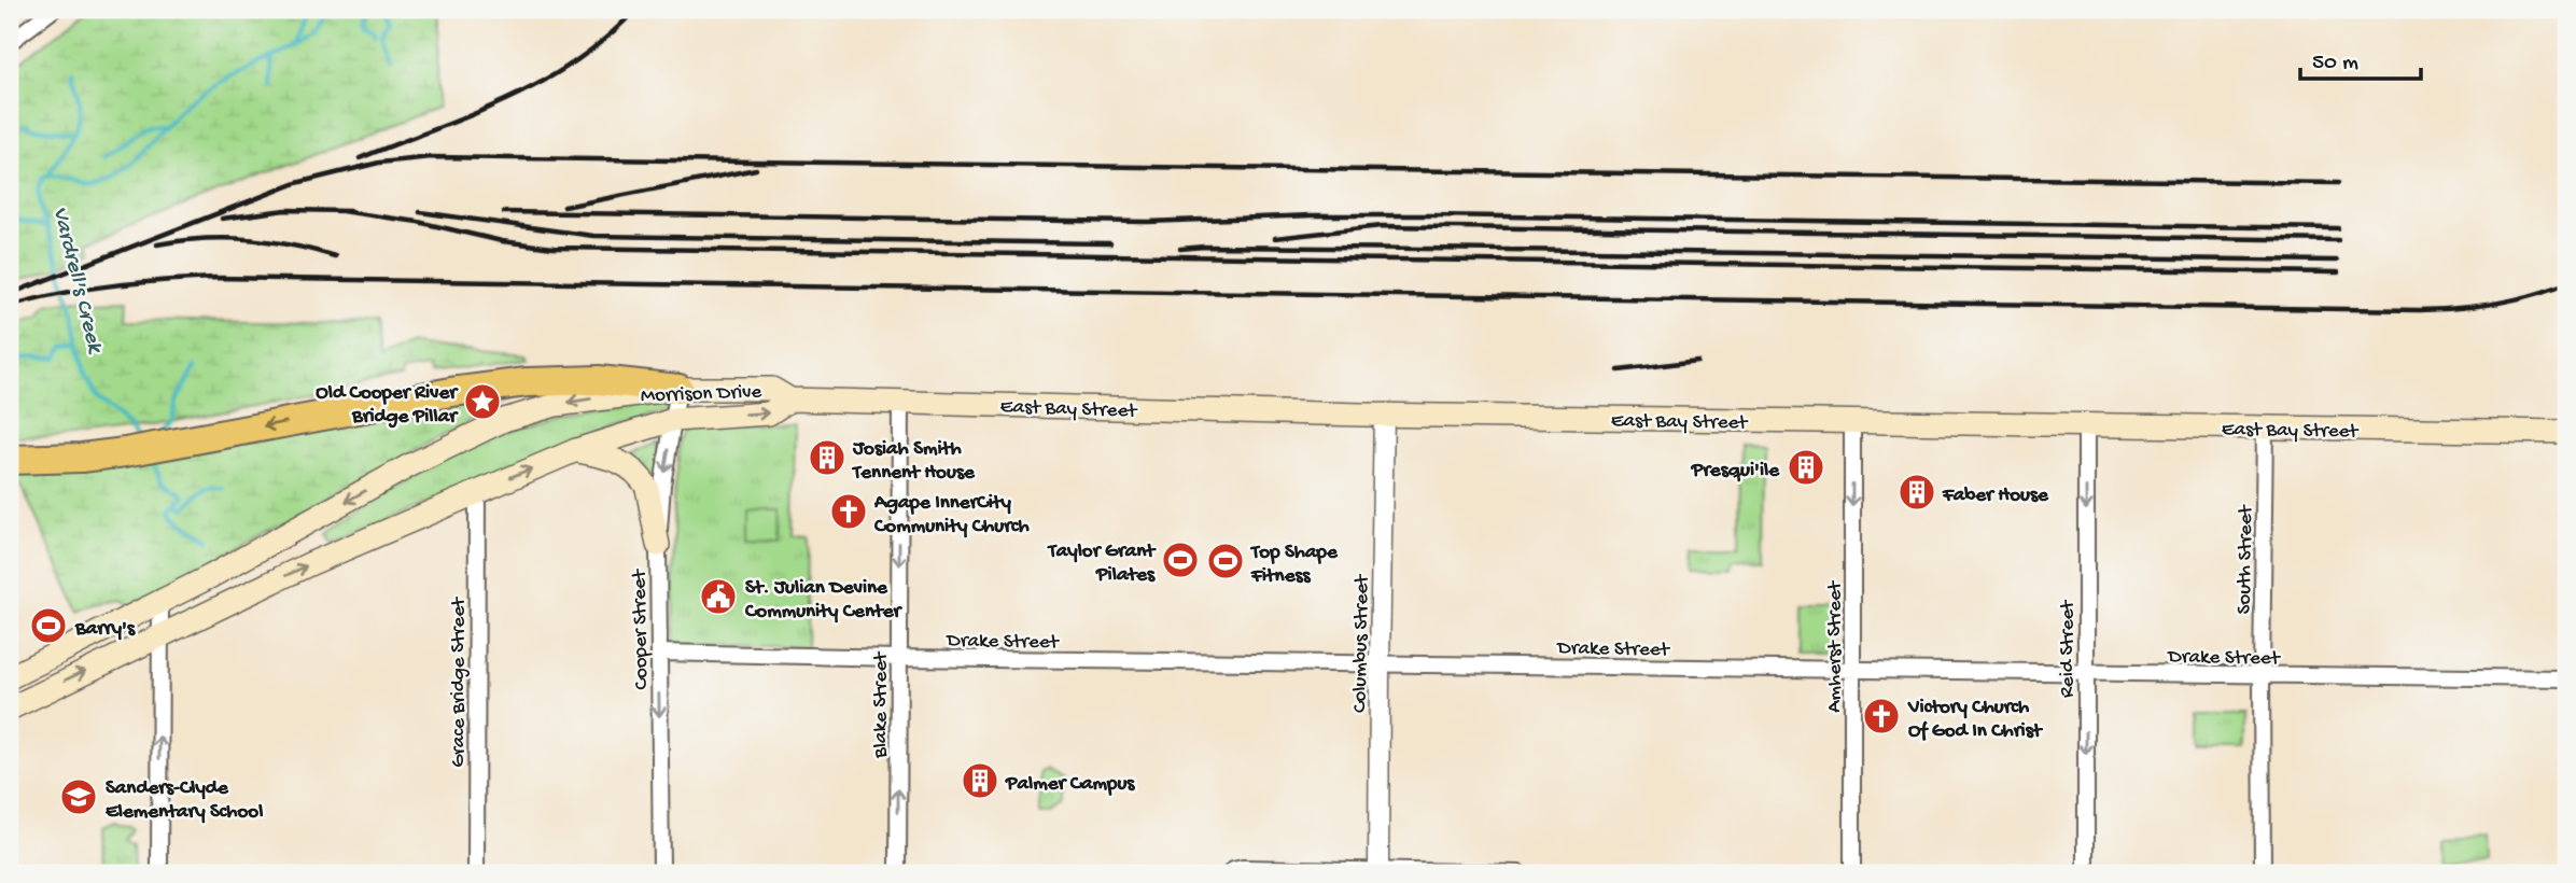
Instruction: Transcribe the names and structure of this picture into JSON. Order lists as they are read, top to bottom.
{
  "streets": {
    "main road": ["Morrison Drive", "East Bay Street"],
    "street": [
      "South Street",
      "Cooper Street",
      "Drake Street",
      "Columbus Street",
      "Amherst Street",
      "Reid Street",
      "Grace Bridge Street",
      "Blake Street"
    ]
  },
  "crossings": [
    ["Morrison Drive", "East Bay Street"],
    ["Morrison Drive", "Cooper Street"],
    ["Morrison Drive", "Grace Bridge Street"],
    ["East Bay Street", "South Street"],
    ["East Bay Street", "Columbus Street"],
    ["East Bay Street", "Amherst Street"],
    ["East Bay Street", "Reid Street"],
    ["East Bay Street", "Blake Street"],
    ["South Street", "Drake Street"],
    ["Cooper Street", "Drake Street"],
    ["Drake Street", "Columbus Street"],
    ["Drake Street", "Amherst Street"],
    ["Drake Street", "Reid Street"],
    ["Drake Street", "Blake Street"]
  ],
  "one_way": ["Cooper Street", "Amherst Street", "Reid Street"],
  "water": ["Vardrell's Creek"],
  "places": {
    "place": ["Old Cooper River Bridge Pillar"],
    "building": [
      "Josiah Smith Tennent House",
      "Presqui'ile",
      "Faber House",
      "Palmer Campus"
    ],
    "church": ["Agape InnerCity Community Church", "Victory Church Of God In Christ"],
    "sports": ["Taylor Grant Pilates", "Top Shape Fitness", "Barry's"],
    "public building": ["St. Julian Devine Community Center"],
    "school or university": ["Sanders-Clyde Elementary School"]
  },
  "scale_bar": "50 m"
}
